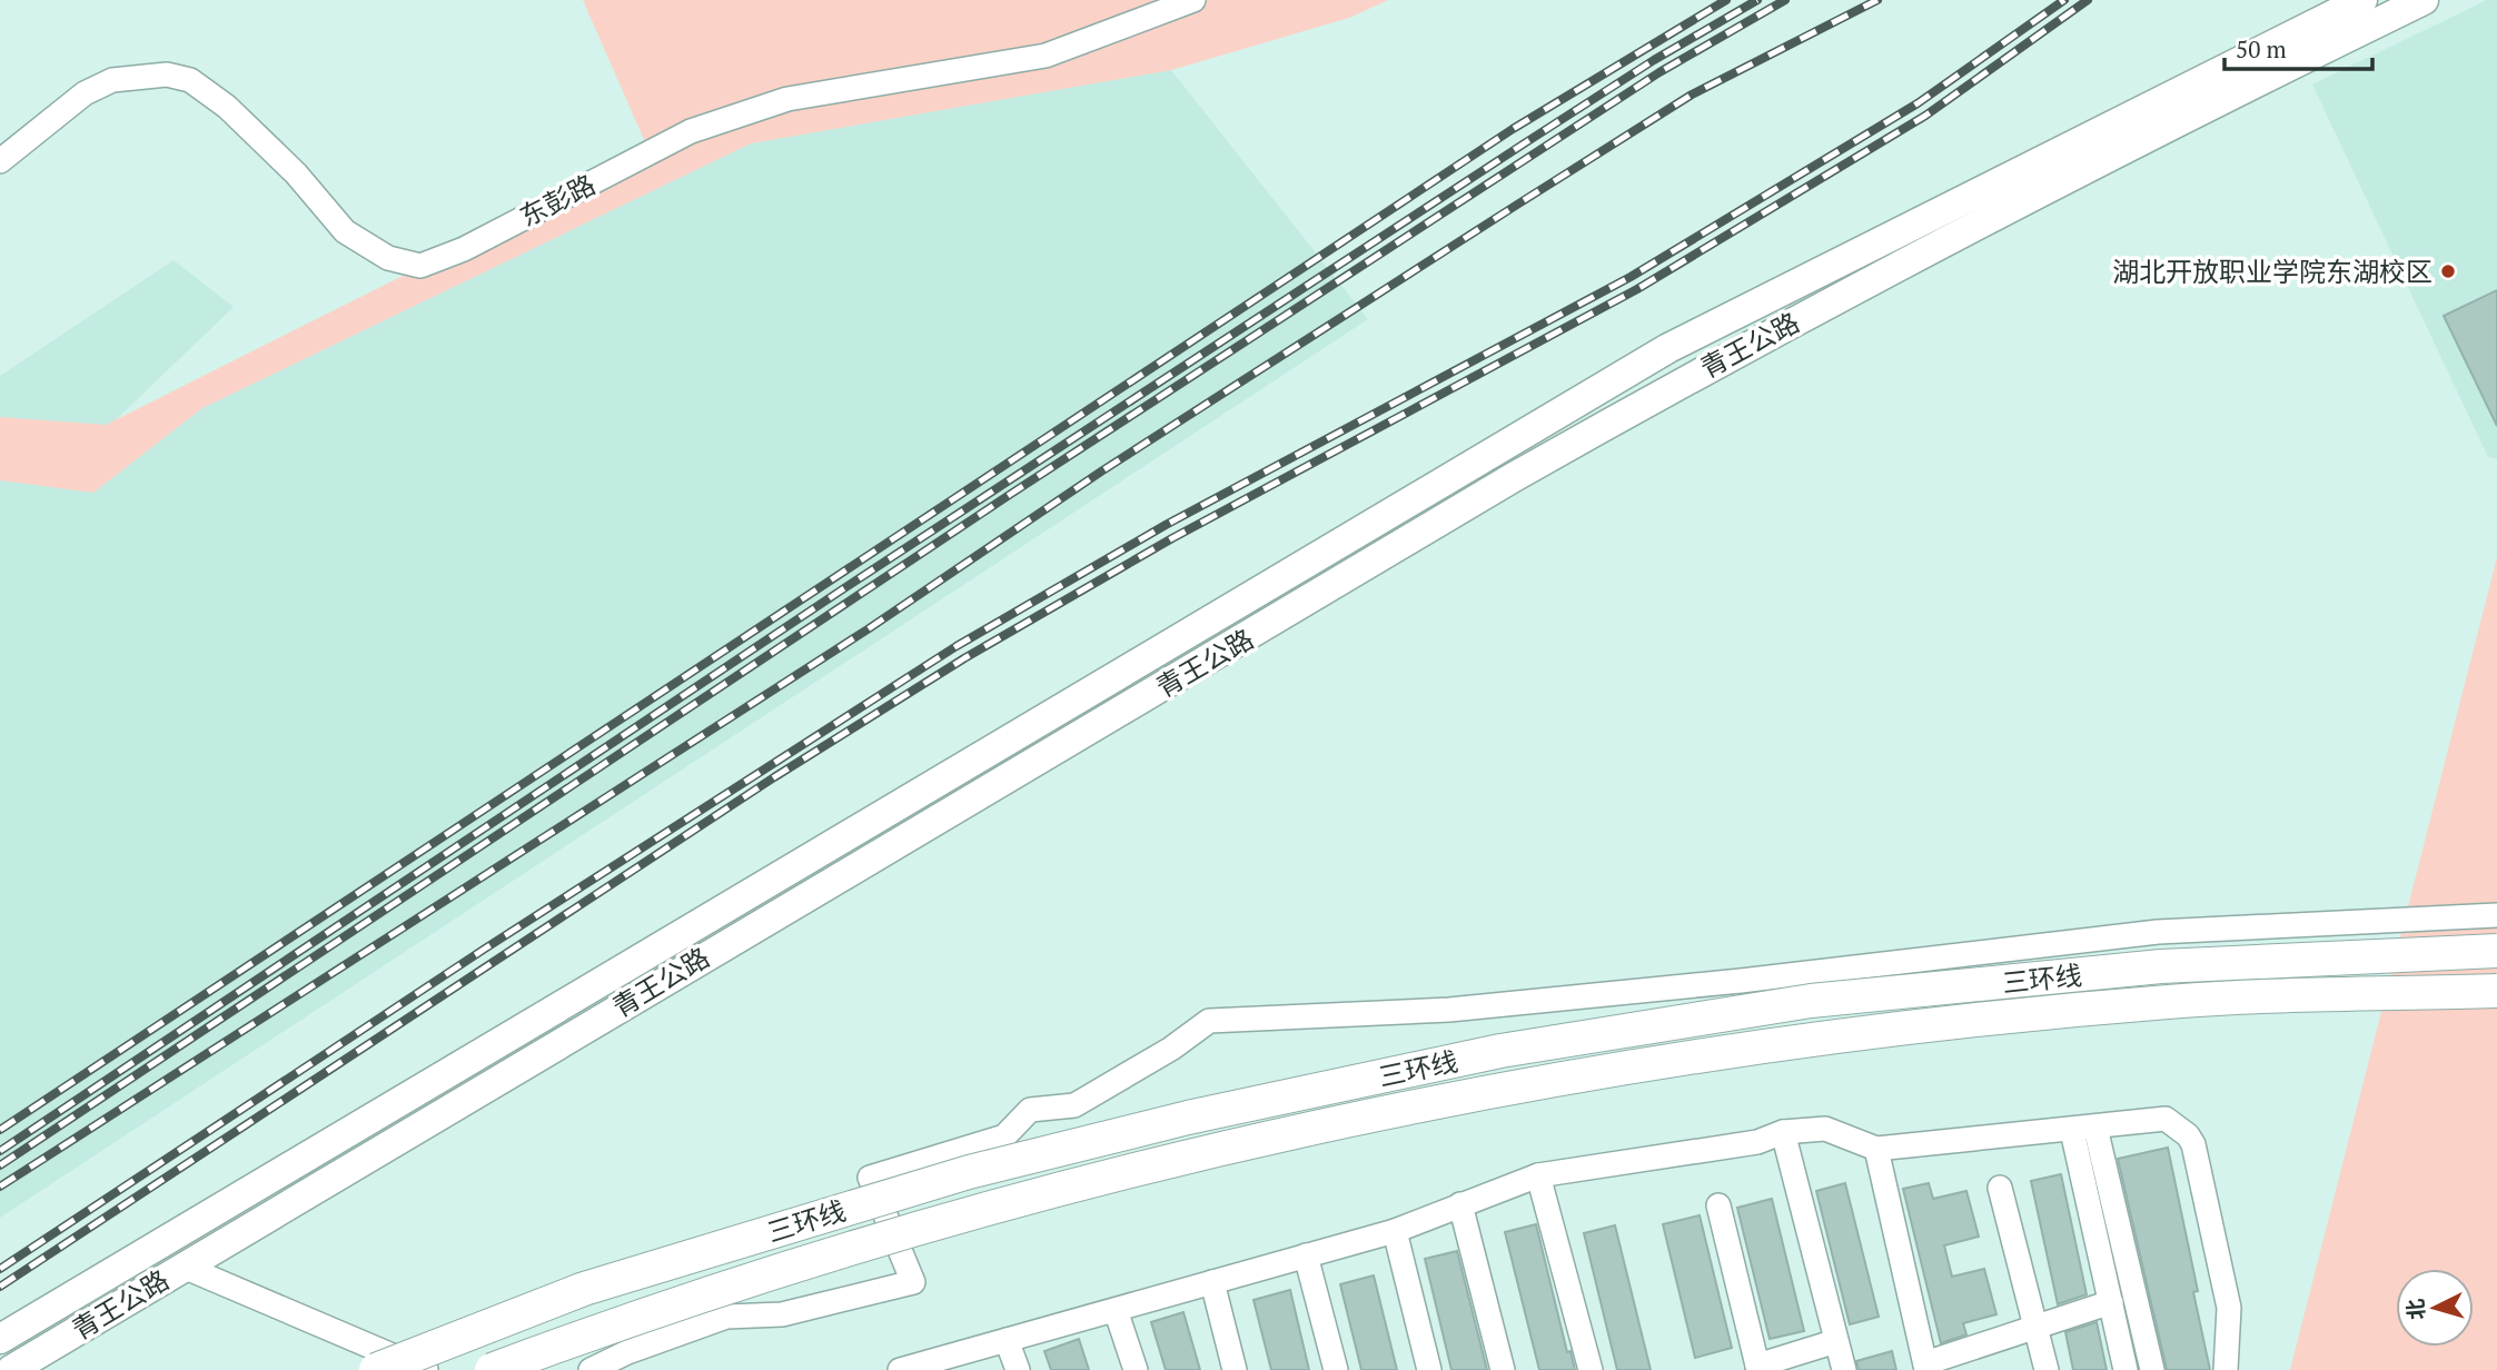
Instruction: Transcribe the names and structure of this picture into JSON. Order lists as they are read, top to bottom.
{
  "streets": {
    "highway": ["三环线"],
    "main road": ["青王公路"],
    "street": ["东彭路"]
  },
  "places": ["湖北开放职业学院东湖校区"],
  "scale_bar": "50 m",
  "north": "left"
}
